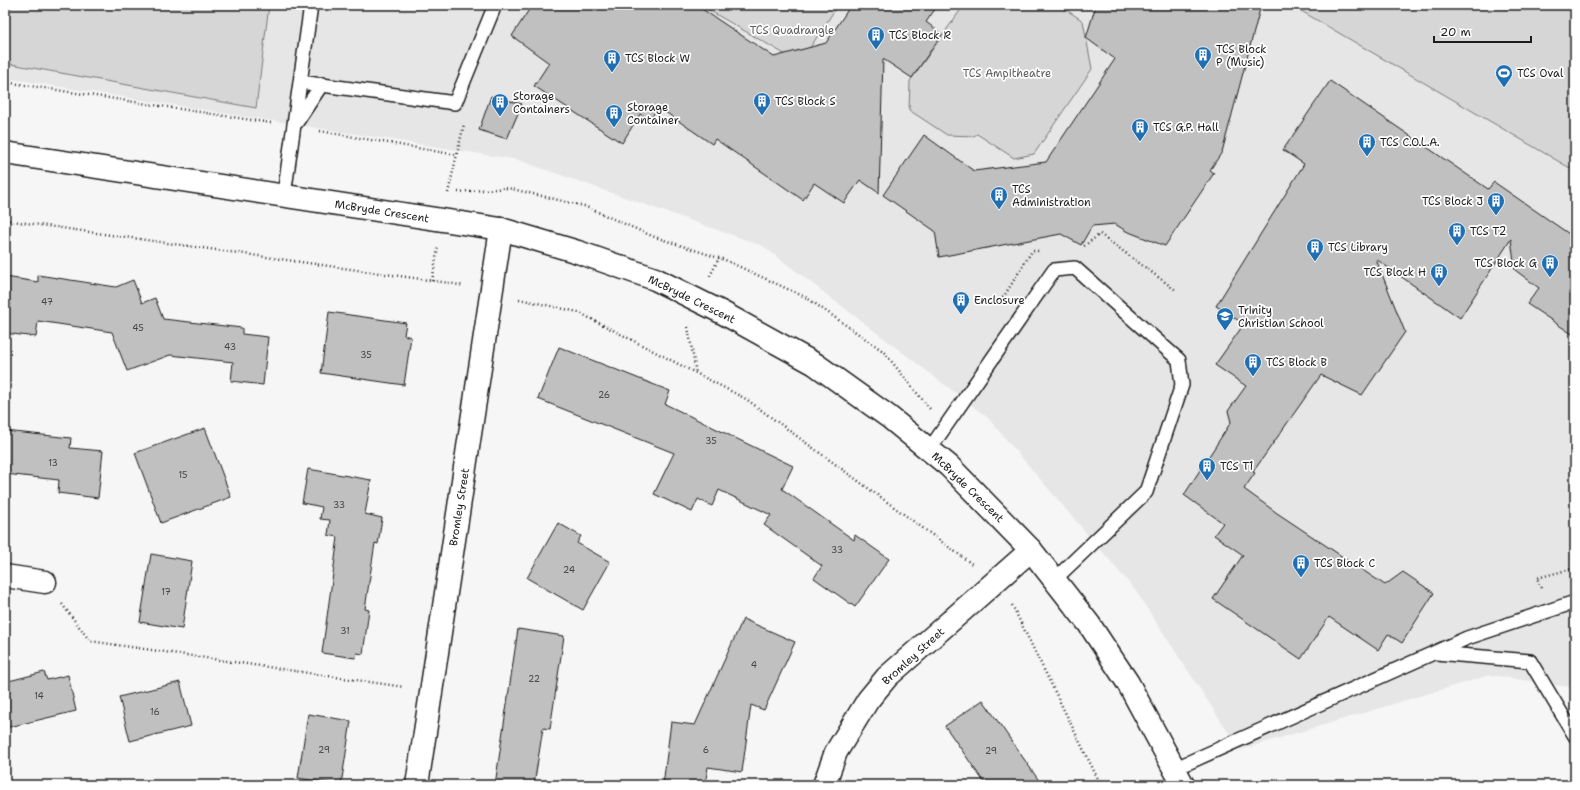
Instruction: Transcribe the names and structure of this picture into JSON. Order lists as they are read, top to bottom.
{
  "streets": {
    "street": ["McBryde Crescent", "Bromley Street"]
  },
  "crossings": [
    ["McBryde Crescent", "Bromley Street"]
  ],
  "parks": ["TCS Quadrangle", "TCS Ampitheatre"],
  "places": {
    "building": [
      "TCS Block R",
      "TCS Block P (Music)",
      "TCS Block W",
      "TCS Block S",
      "Storage Containers",
      "Storage Container",
      "TCS G.P. Hall",
      "TCS C.O.L.A.",
      "TCS Administration",
      "TCS Block J",
      "TCS T2",
      "TCS Library",
      "TCS Block G",
      "TCS Block H",
      "Enclosure",
      "TCS Block B",
      "TCS T1",
      "TCS Block C"
    ],
    "sports": ["TCS Oval"],
    "school or university": ["Trinity Christian School"]
  },
  "house_numbers": [
    "47",
    "45",
    "43",
    "35",
    "26",
    "35",
    "13",
    "15",
    "33",
    "33",
    "24",
    "17",
    "31",
    "4",
    "22",
    "14",
    "16",
    "29",
    "6",
    "29"
  ],
  "scale_bar": "20 m"
}
